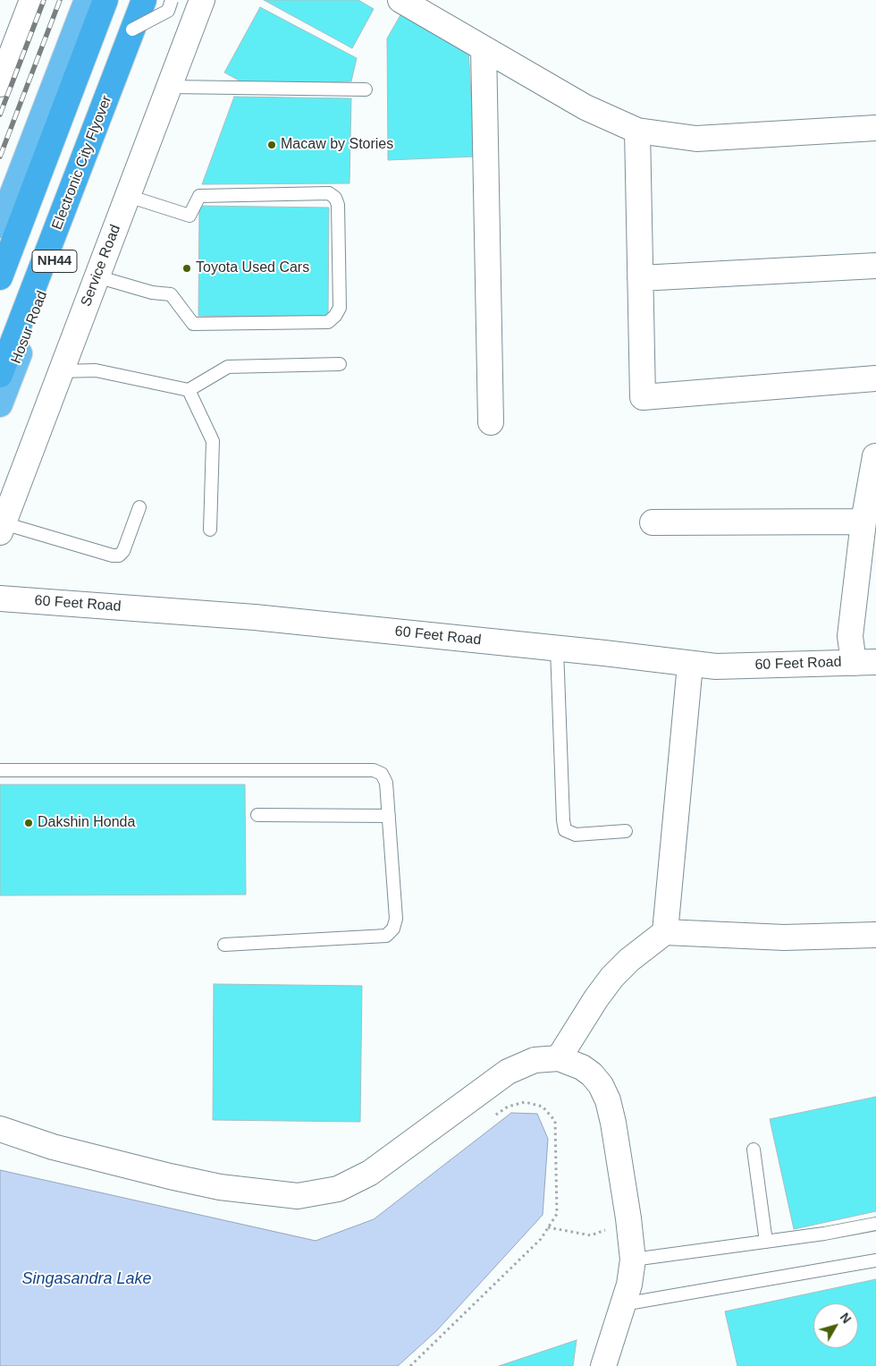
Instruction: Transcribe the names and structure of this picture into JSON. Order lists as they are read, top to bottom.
{
  "streets": {
    "highway": ["Electronic City Flyover", "NH44", "Hosur Road"],
    "street": ["Service Road", "60 Feet Road"]
  },
  "water": ["Singasandra Lake"],
  "places": ["Macaw by Stories", "Toyota Used Cars", "Dakshin Honda"],
  "north": "top right"
}
